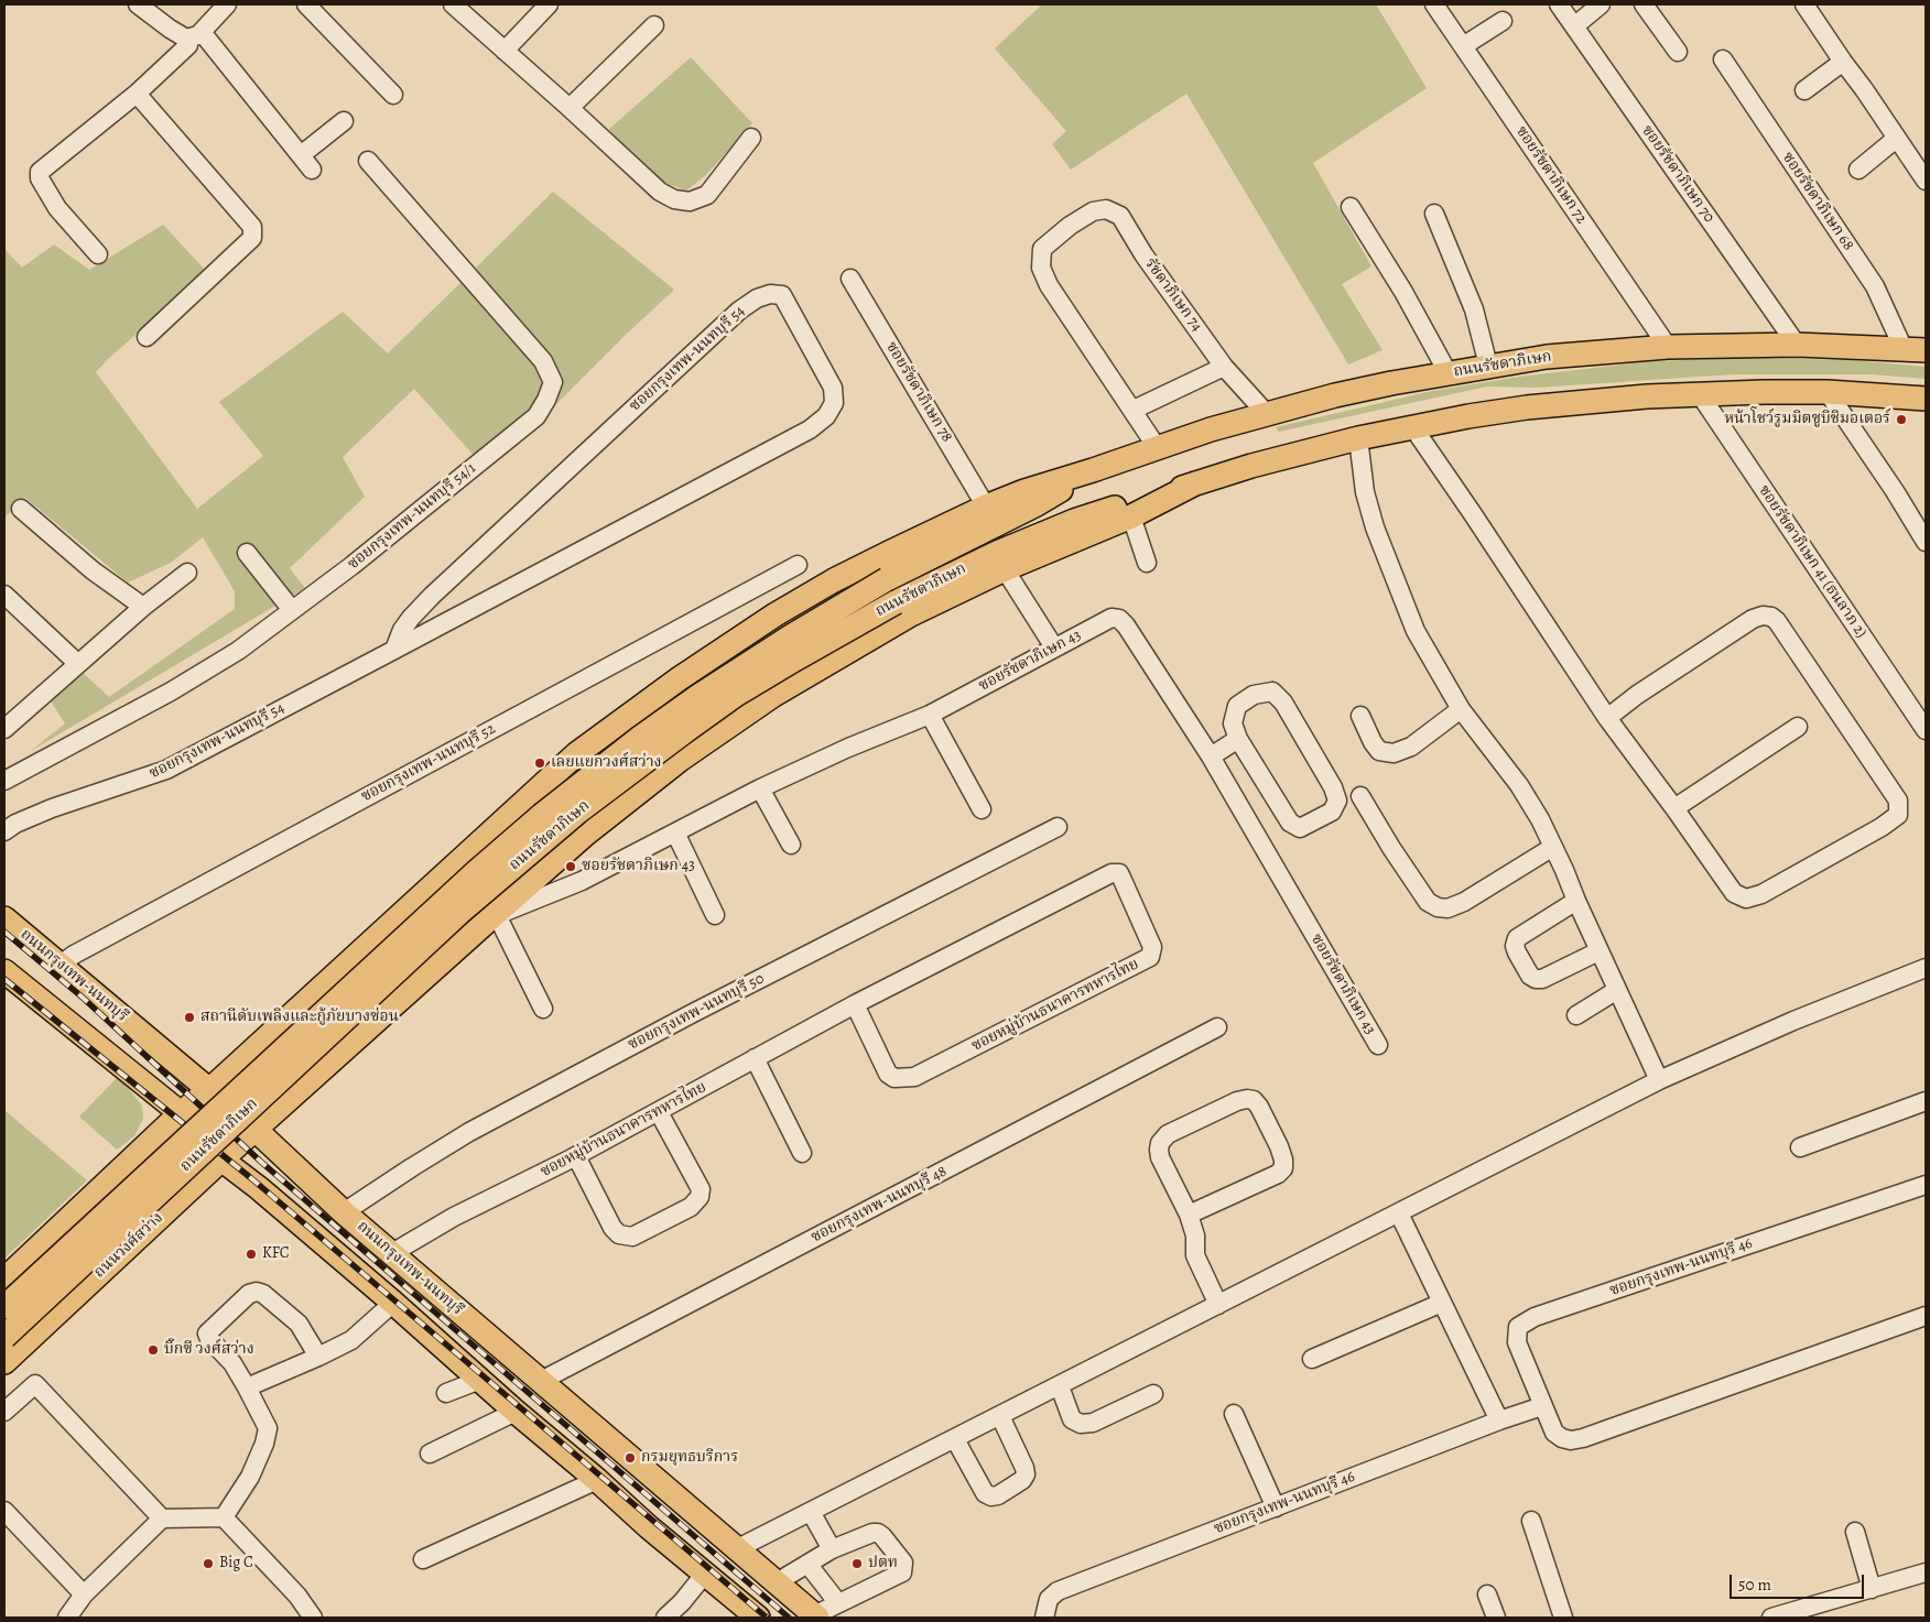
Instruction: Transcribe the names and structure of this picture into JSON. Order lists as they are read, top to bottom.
{
  "streets": {
    "main road": ["ถนนรัชดาภิเษก", "ถนนกรุงเทพ-นนทบุรี", "ถนนวงศ์สว่าง"],
    "street": [
      "ซอยรัชดาภิเษก 70",
      "ซอยรัชดาภิเษก 72",
      "ซอยรัชดาภิเษก 68",
      "รัชดาภิเษก 74",
      "ซอยกรุงเทพ-นนทบุรี 54",
      "ซอยรัชดาภิเษก 78",
      "ซอยกรุงเทพ-นนทบุรี 54/1",
      "ซอยรัชดาภิเษก 41 (ธนลาภ 2)",
      "ซอยรัชดาภิเษก 43",
      "ซอยกรุงเทพ-นนทบุรี 52",
      "ซอยหมู่บ้านธนาคารทหารไทย",
      "ซอยกรุงเทพ-นนทบุรี 50",
      "ซอยกรุงเทพ-นนทบุรี 48",
      "ซอยกรุงเทพ-นนทบุรี 46"
    ]
  },
  "crossings": [
    ["ซอยรัชดาภิเษก 70", "ถนนรัชดาภิเษก"],
    ["ซอยรัชดาภิเษก 72", "ถนนรัชดาภิเษก"],
    ["ซอยรัชดาภิเษก 68", "ถนนรัชดาภิเษก"],
    ["รัชดาภิเษก 74", "ถนนรัชดาภิเษก"],
    ["ถนนรัชดาภิเษก", "ซอยรัชดาภิเษก 78"],
    ["ถนนรัชดาภิเษก", "ซอยรัชดาภิเษก 41 (ธนลาภ 2)"],
    ["ถนนรัชดาภิเษก", "ซอยรัชดาภิเษก 43"],
    ["ถนนรัชดาภิเษก", "ถนนกรุงเทพ-นนทบุรี"],
    ["ถนนรัชดาภิเษก", "ถนนวงศ์สว่าง"],
    ["ซอยกรุงเทพ-นนทบุรี 52", "ถนนกรุงเทพ-นนทบุรี"],
    ["ถนนกรุงเทพ-นนทบุรี", "ซอยหมู่บ้านธนาคารทหารไทย"],
    ["ถนนกรุงเทพ-นนทบุรี", "ซอยกรุงเทพ-นนทบุรี 50"],
    ["ถนนกรุงเทพ-นนทบุรี", "ซอยกรุงเทพ-นนทบุรี 48"],
    ["ถนนกรุงเทพ-นนทบุรี", "ถนนวงศ์สว่าง"]
  ],
  "places": [
    "หน้าโชว์รูมมิตซูบิชิมอเตอร์",
    "เลยแยกวงศ์สว่าง",
    "ซอยรัชดาภิเษก 43",
    "สถานีดับเพลิงและกู้ภัยบางซ่อน",
    "KFC",
    "บิ๊กซี วงศ์สว่าง",
    "กรมยุทธบริการ",
    "Big C",
    "ปตท"
  ],
  "scale_bar": "50 m"
}
